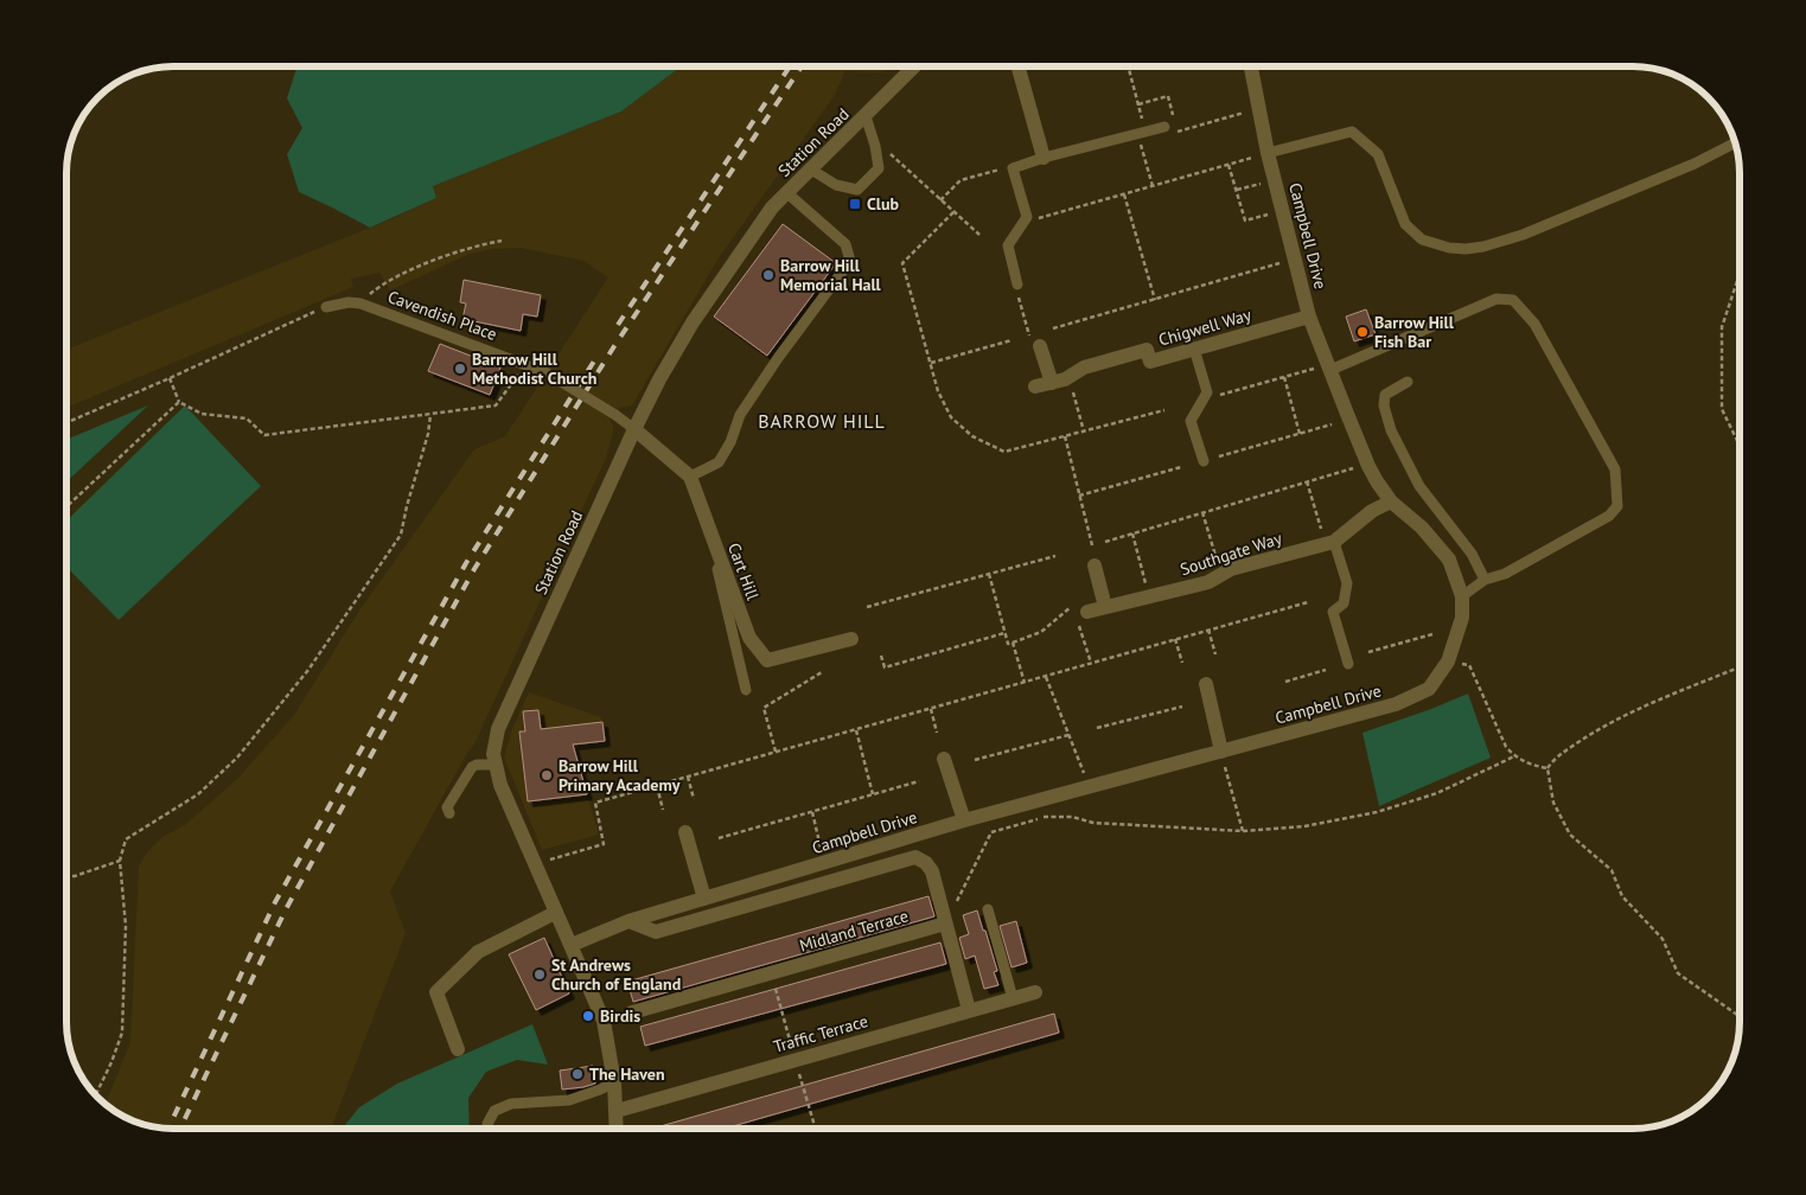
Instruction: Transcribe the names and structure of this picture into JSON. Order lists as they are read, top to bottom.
{
  "streets": {
    "street": [
      "Station Road",
      "Campbell Drive",
      "Chigwell Way",
      "Southgate Way",
      "Cart Hill",
      "Midland Terrace",
      "Traffic Terrace"
    ],
    "lane": ["Cavendish Place"]
  },
  "crossings": [
    ["Station Road", "Campbell Drive"],
    ["Station Road", "Cavendish Place"],
    ["Station Road", "Cart Hill"],
    ["Station Road", "Traffic Terrace"],
    ["Campbell Drive", "Chigwell Way"],
    ["Campbell Drive", "Southgate Way"],
    ["Cavendish Place", "Cart Hill"]
  ],
  "districts": ["BARROW HILL"],
  "places": {
    "transit": ["Club"],
    "other": [
      "Barrow Hill Memorial Hall",
      "Barrow Hill Fish Bar",
      "Barrrow Hill Methodist Church",
      "Barrow Hill Primary Academy",
      "St Andrews Church of England",
      "Birdis",
      "The Haven"
    ]
  }
}
